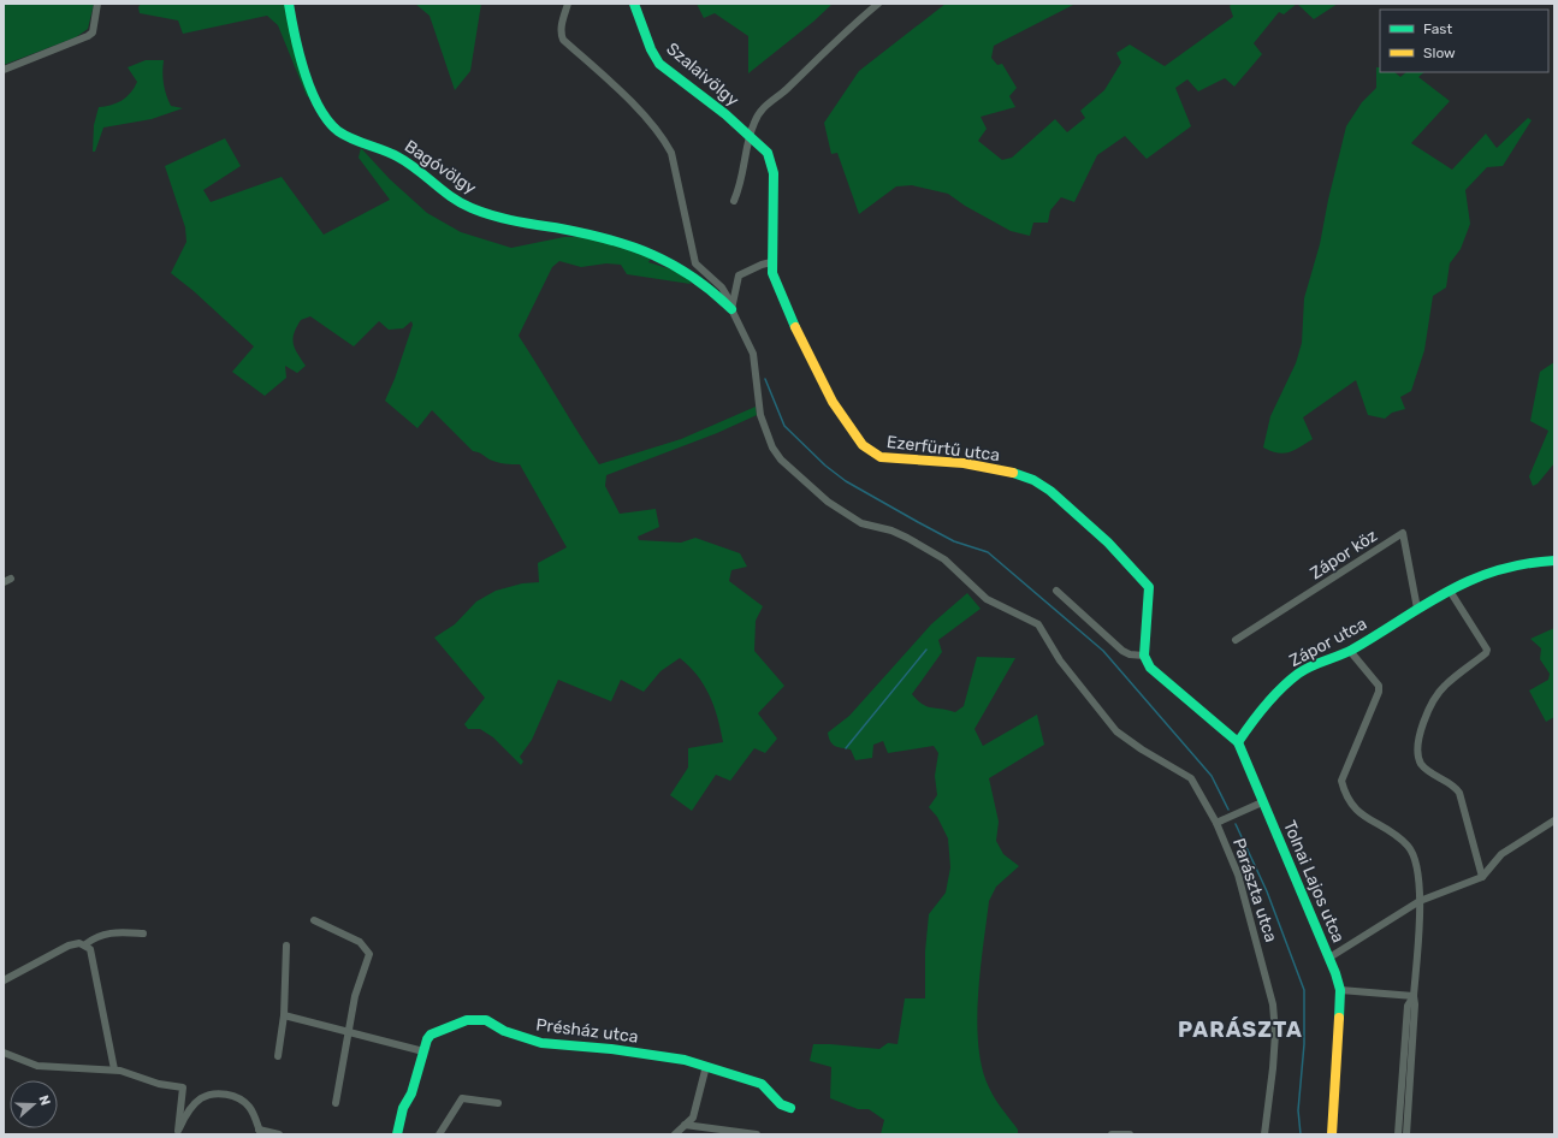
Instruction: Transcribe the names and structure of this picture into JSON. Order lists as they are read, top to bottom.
{
  "streets": {
    "street": [
      "Szalaivölgy",
      "Bagóvölgy",
      "Ezerfürtű utca",
      "Zápor köz",
      "Zápor utca",
      "Tolnai Lajos utca",
      "Parászta utca",
      "Présház utca"
    ]
  },
  "crossings": [
    ["Szalaivölgy", "Ezerfürtű utca"],
    ["Bagóvölgy", "Parászta utca"],
    ["Ezerfürtű utca", "Tolnai Lajos utca"],
    ["Zápor köz", "Zápor utca"],
    ["Zápor utca", "Tolnai Lajos utca"]
  ],
  "districts": ["PARÁSZTA"],
  "legend": ["Fast", "Slow"],
  "north": "right"
}
